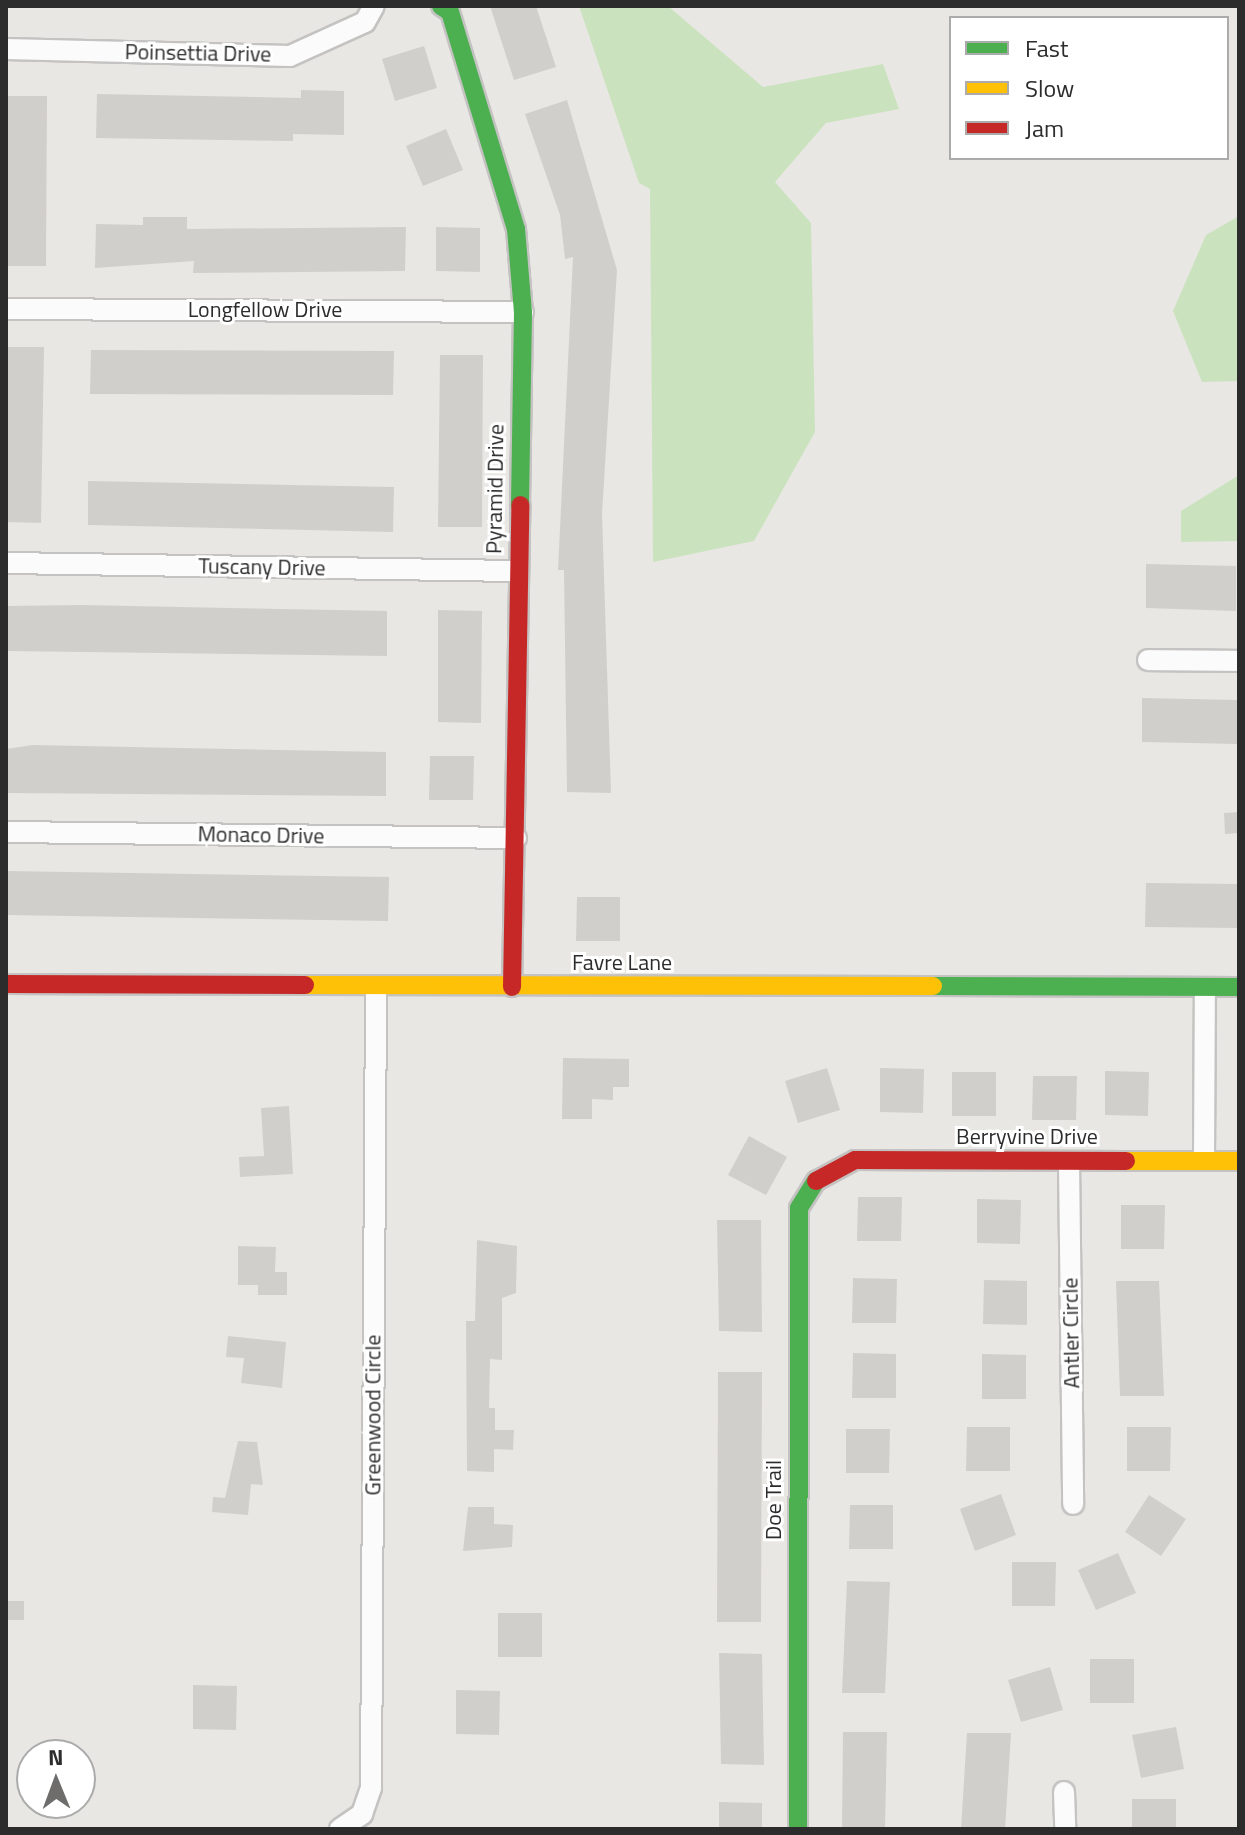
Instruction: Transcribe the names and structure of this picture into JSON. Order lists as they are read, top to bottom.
{
  "streets": {
    "street": [
      "Poinsettia Drive",
      "Longfellow Drive",
      "Pyramid Drive",
      "Tuscany Drive",
      "Monaco Drive",
      "Favre Lane",
      "Berryvine Drive",
      "Antler Circle",
      "Greenwood Circle",
      "Doe Trail"
    ]
  },
  "crossings": [
    ["Longfellow Drive", "Pyramid Drive"],
    ["Pyramid Drive", "Tuscany Drive"],
    ["Pyramid Drive", "Monaco Drive"],
    ["Pyramid Drive", "Favre Lane"],
    ["Favre Lane", "Greenwood Circle"],
    ["Berryvine Drive", "Antler Circle"],
    ["Berryvine Drive", "Doe Trail"]
  ],
  "legend": ["Fast", "Slow", "Jam"],
  "north": "top"
}
